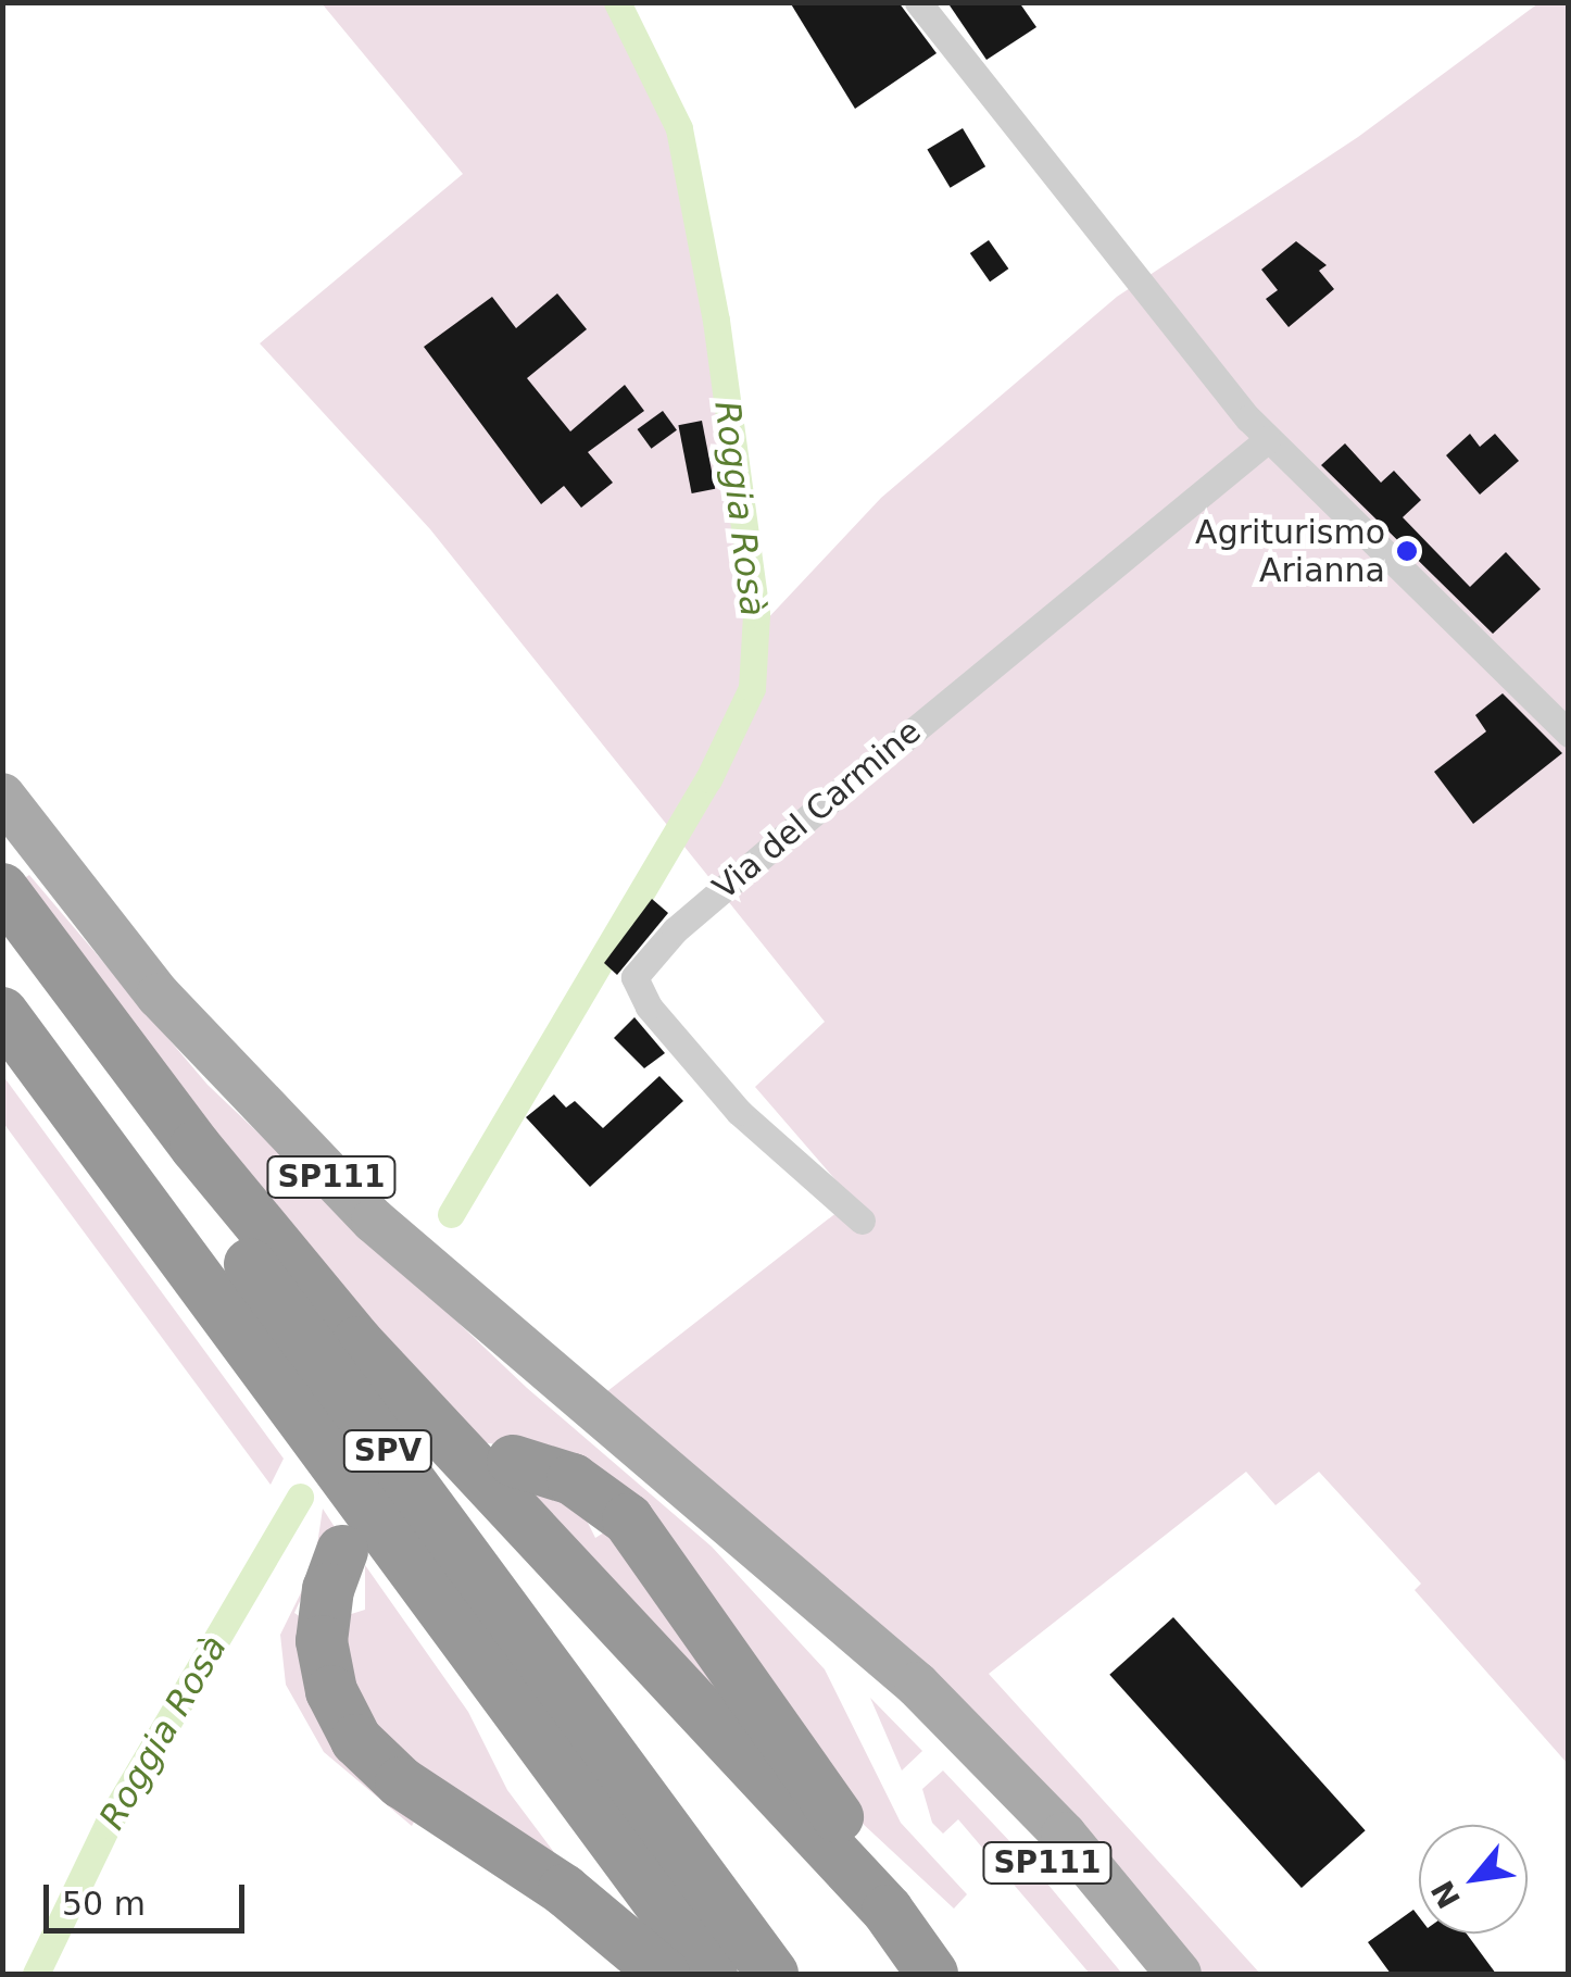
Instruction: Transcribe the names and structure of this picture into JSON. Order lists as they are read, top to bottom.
{
  "streets": {
    "highway": ["SPV"],
    "main road": ["SP111"],
    "street": ["Via del Carmine"]
  },
  "water": ["Roggia Rosà"],
  "places": ["Agriturismo Arianna"],
  "scale_bar": "50 m",
  "north": "bottom left"
}
